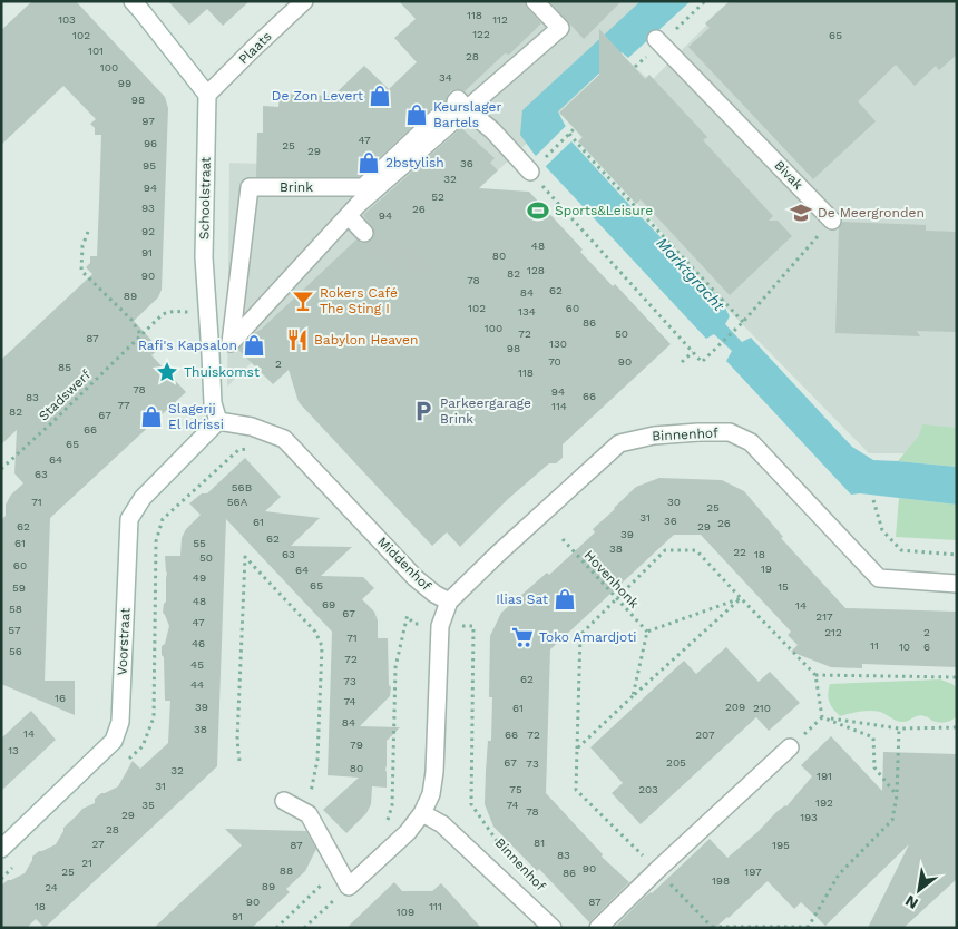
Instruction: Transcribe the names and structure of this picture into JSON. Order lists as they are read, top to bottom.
{
  "streets": {
    "street": [
      "Plaats",
      "Bivak",
      "Brink",
      "Schoolstraat",
      "Binnenhof",
      "Middenhof",
      "Voorstraat"
    ],
    "path": ["Stadswerf", "Hovenhonk"]
  },
  "crossings": [
    ["Plaats", "Schoolstraat"],
    ["Schoolstraat", "Stadswerf"],
    ["Schoolstraat", "Middenhof"],
    ["Schoolstraat", "Voorstraat"],
    ["Binnenhof", "Middenhof"],
    ["Middenhof", "Voorstraat"]
  ],
  "water": ["Marktgracht"],
  "places": {
    "shop": [
      "De Zon Levert",
      "Keurslager Bartels",
      "2bstylish",
      "Rafi's Kapsalon",
      "Slagerij El Idrissi",
      "Ilias Sat"
    ],
    "sports": ["Sports&Leisure"],
    "school or university": ["De Meergronden"],
    "bar": ["Rokers Café The Sting I"],
    "restaurant": ["Babylon Heaven"],
    "place": ["Thuiskomst"],
    "parking": ["Parkeergarage Brink"],
    "supermarket": ["Toko Amardjoti"]
  },
  "house_numbers": [
    "118",
    "103",
    "112",
    "122",
    "102",
    "65",
    "101",
    "28",
    "100",
    "34",
    "99",
    "98",
    "97",
    "47",
    "96",
    "25",
    "29",
    "36",
    "95",
    "32",
    "94",
    "52",
    "93",
    "26",
    "94",
    "92",
    "48",
    "91",
    "80",
    "128",
    "82",
    "90",
    "78",
    "62",
    "84",
    "89",
    "102",
    "60",
    "134",
    "86",
    "100",
    "72",
    "50",
    "87",
    "130",
    "98",
    "70",
    "90",
    "2",
    "85",
    "118",
    "78",
    "94",
    "66",
    "83",
    "77",
    "114",
    "82",
    "67",
    "66",
    "65",
    "64",
    "63",
    "56B",
    "71",
    "56A",
    "30",
    "25",
    "31",
    "36",
    "61",
    "26",
    "62",
    "29",
    "39",
    "62",
    "61",
    "55",
    "38",
    "22",
    "63",
    "18",
    "50",
    "60",
    "19",
    "64",
    "49",
    "65",
    "15",
    "59",
    "48",
    "69",
    "14",
    "58",
    "67",
    "217",
    "47",
    "57",
    "212",
    "2",
    "71",
    "46",
    "11",
    "10",
    "6",
    "56",
    "72",
    "45",
    "62",
    "73",
    "44",
    "16",
    "74",
    "39",
    "209",
    "61",
    "210",
    "84",
    "38",
    "14",
    "66",
    "72",
    "207",
    "79",
    "13",
    "67",
    "205",
    "73",
    "80",
    "32",
    "191",
    "31",
    "75",
    "203",
    "192",
    "35",
    "74",
    "78",
    "29",
    "193",
    "28",
    "81",
    "27",
    "87",
    "195",
    "83",
    "21",
    "90",
    "88",
    "25",
    "197",
    "86",
    "198",
    "89",
    "24",
    "90",
    "87",
    "18",
    "111",
    "109",
    "91"
  ],
  "north": "bottom left"
}
